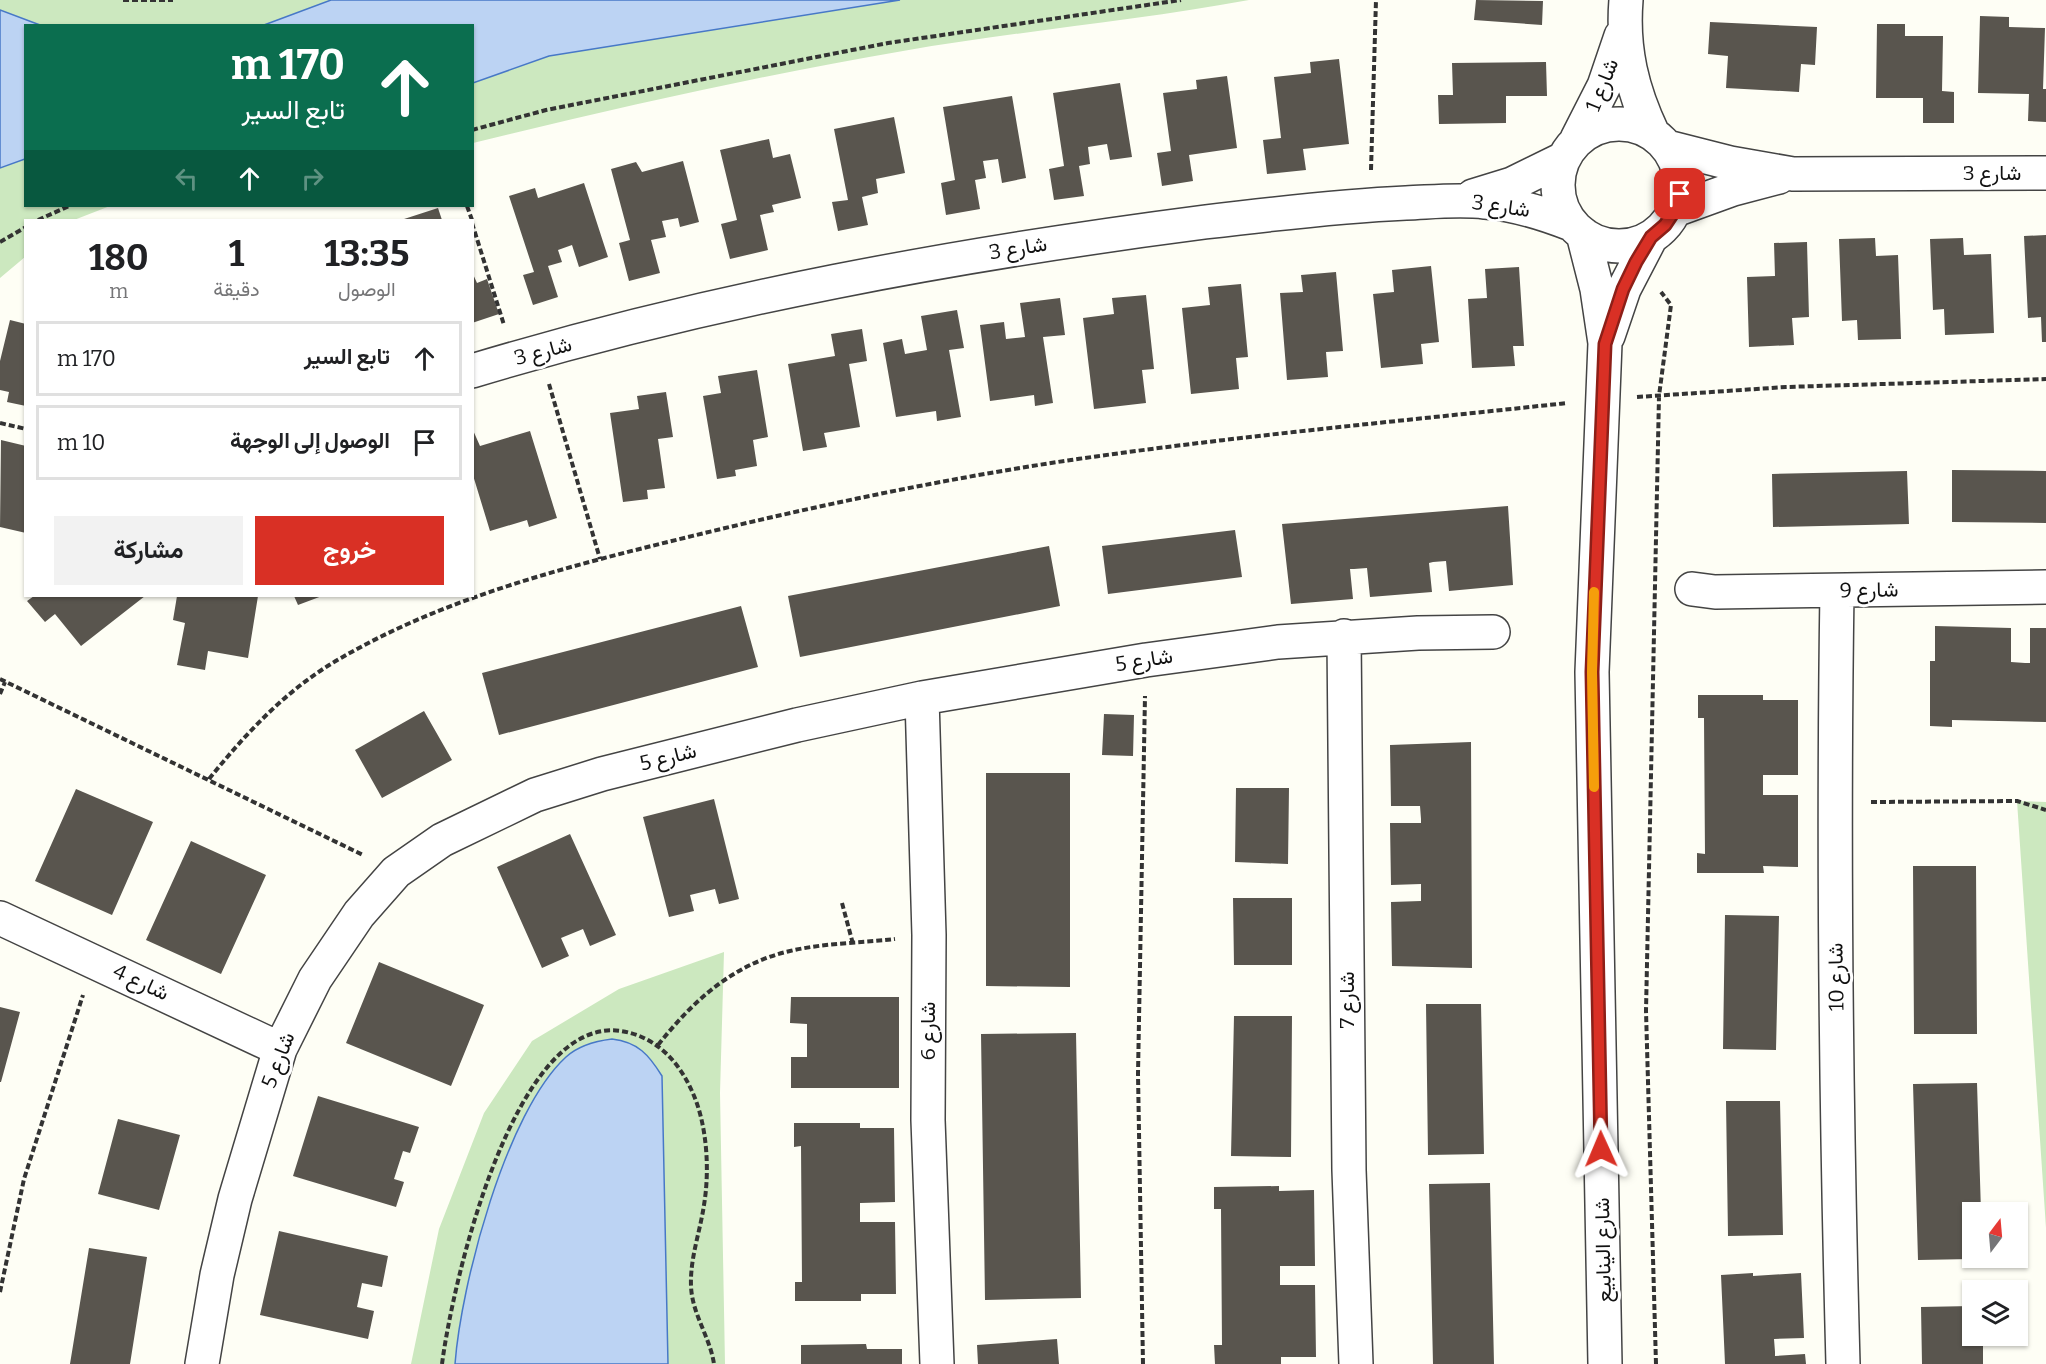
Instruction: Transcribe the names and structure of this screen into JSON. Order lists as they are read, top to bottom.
{
  "streets": {
    "street": [
      "شارع 1",
      "شارع 3",
      "شارع 9",
      "شارع 5",
      "شارع 10",
      "شارع 4",
      "شارع 7",
      "شارع 6",
      "شارع الينابيع"
    ]
  },
  "crossings": [
    ["شارع 1", "شارع 3"],
    ["شارع 1", "شارع الينابيع"],
    ["شارع 3", "شارع الينابيع"],
    ["شارع 9", "شارع 10"],
    ["شارع 5", "شارع 4"],
    ["شارع 5", "شارع 7"],
    ["شارع 5", "شارع 6"]
  ],
  "north": "top",
  "page": {
    "turn": ["170 m", "تابع السير"],
    "eta": [
      "13:35",
      "الوصول",
      "1",
      "دقيقة",
      "180",
      "m"
    ],
    "list": [
      {
        "name": "تابع السير",
        "value": "170 m"
      },
      {
        "name": "الوصول إلى الوجهة",
        "value": "10 m"
      }
    ],
    "buttons": ["خروج", "مشاركة"]
  }
}
